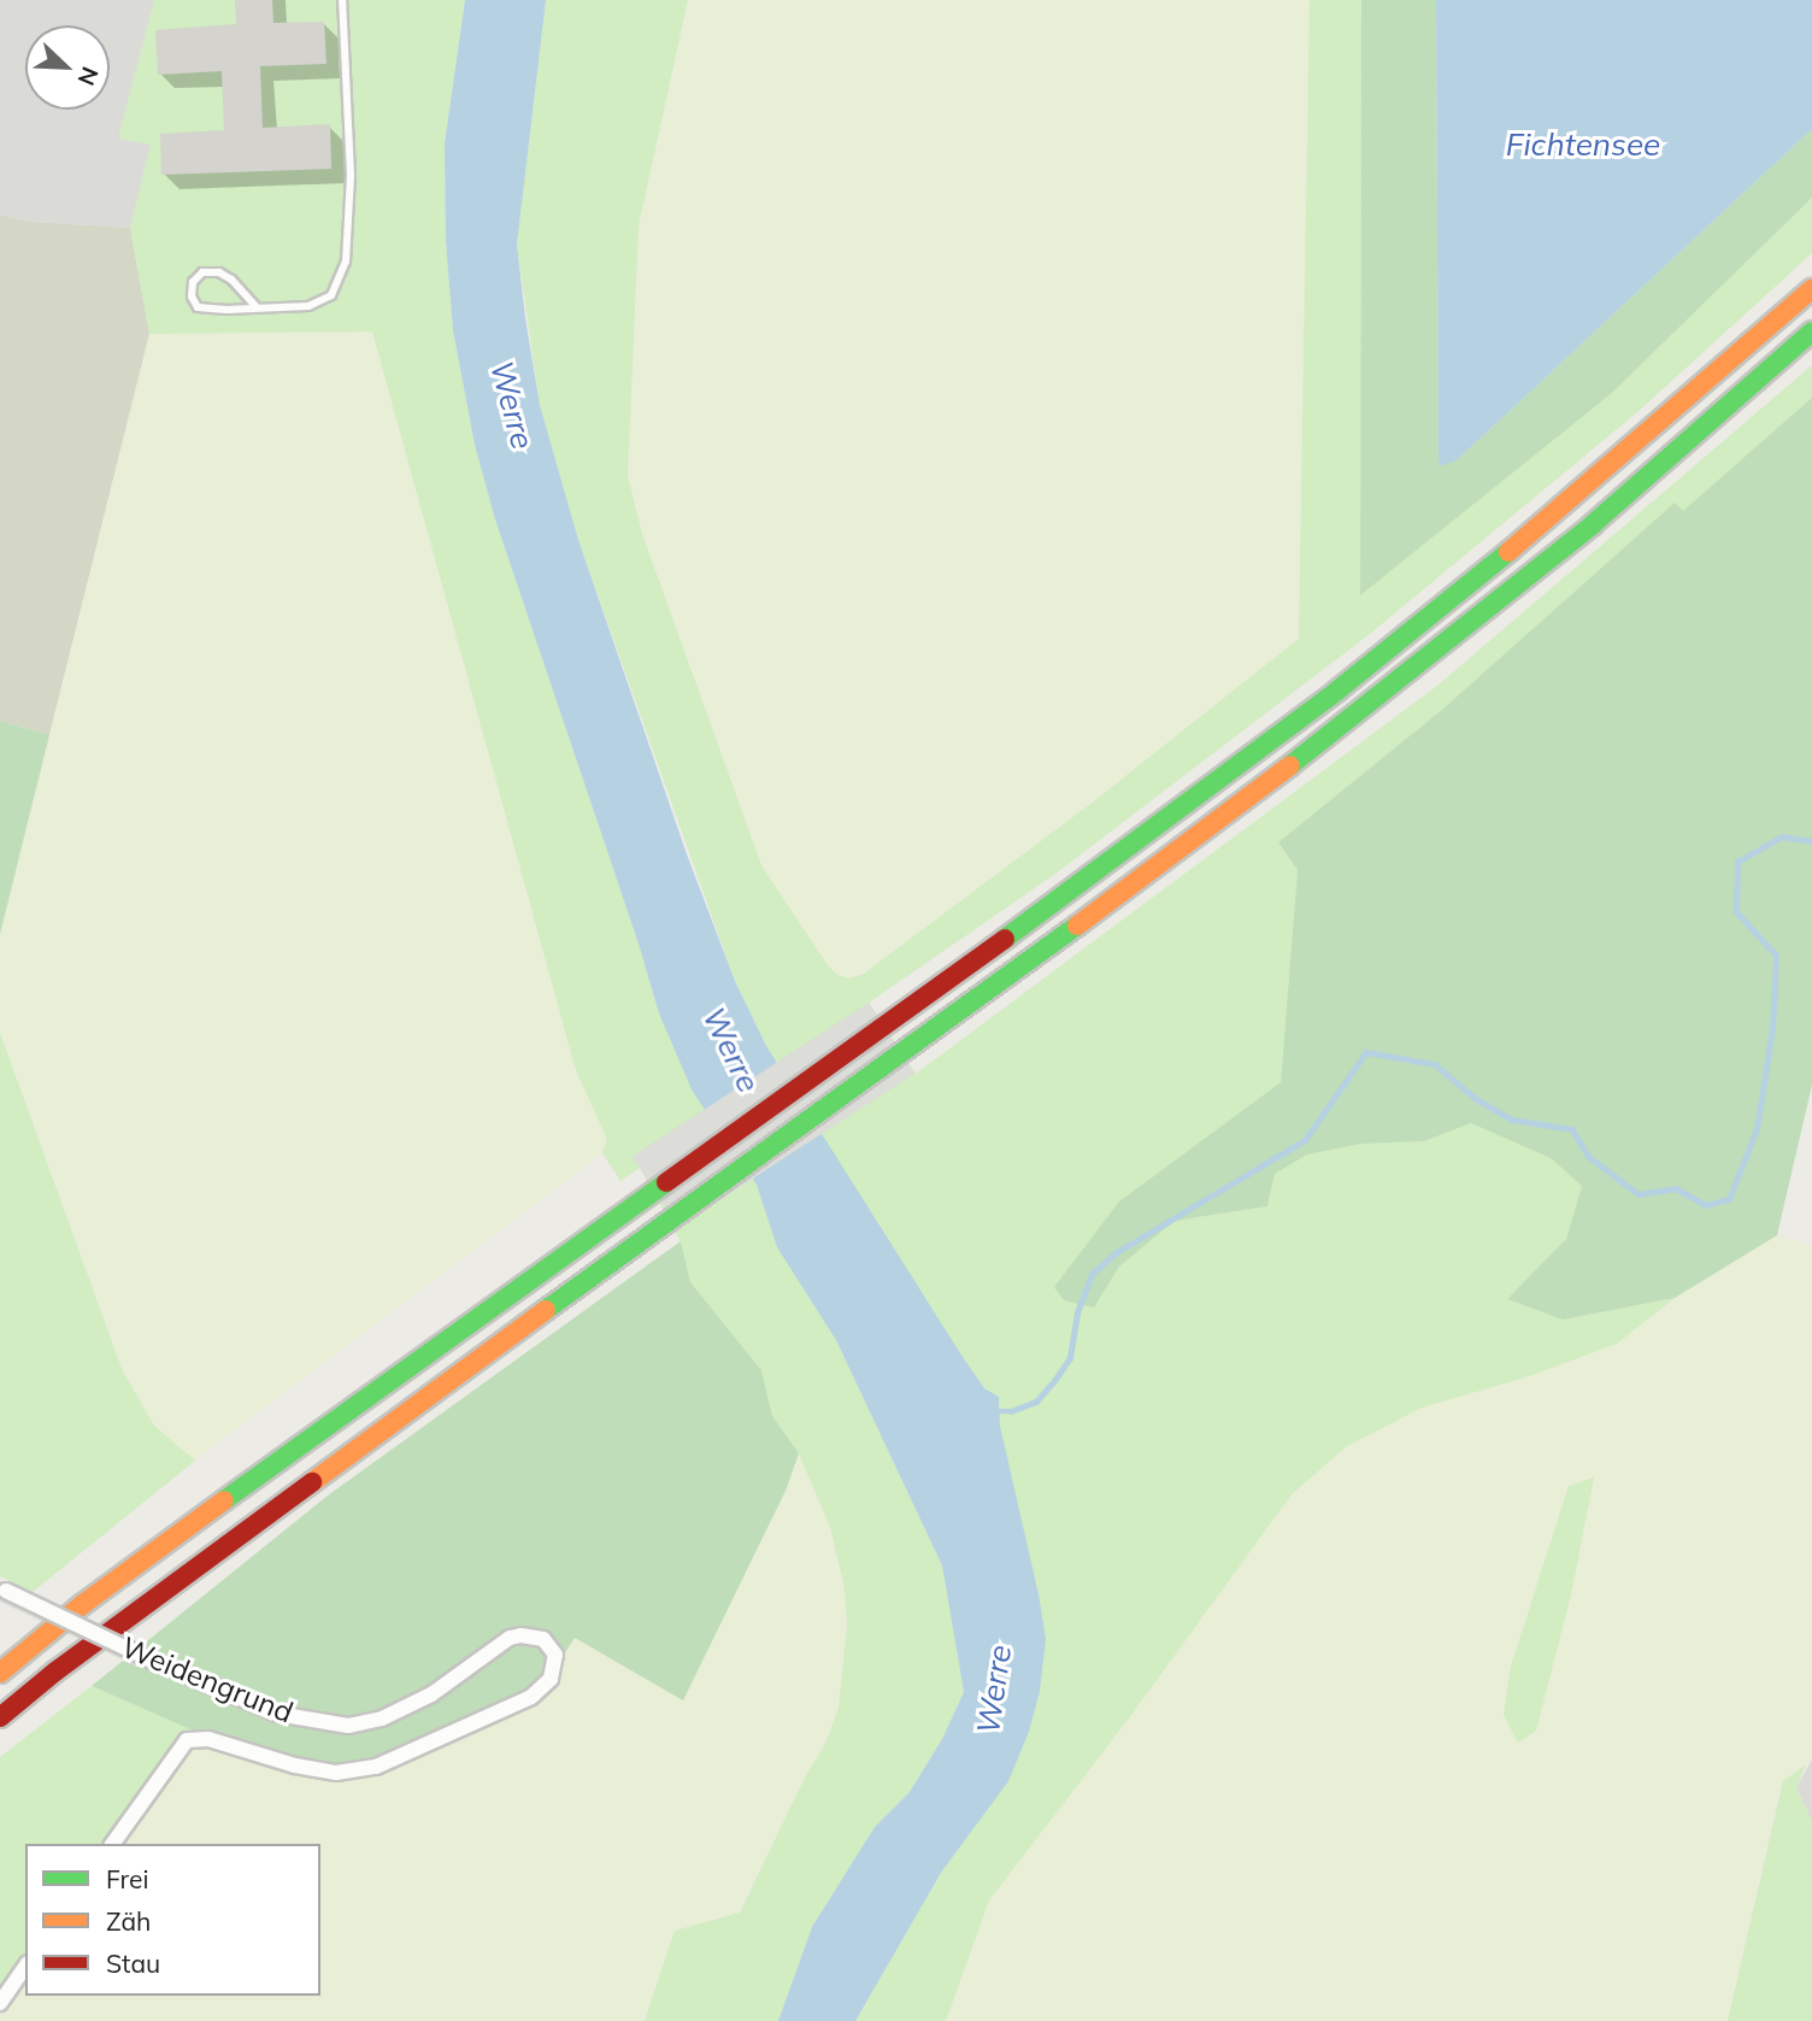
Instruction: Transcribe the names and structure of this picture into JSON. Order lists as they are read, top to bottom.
{
  "streets": {
    "street": ["Weidengrund"]
  },
  "water": ["Fichtensee", "Werre"],
  "legend": ["Frei", "Zäh", "Stau"],
  "north": "bottom right"
}
